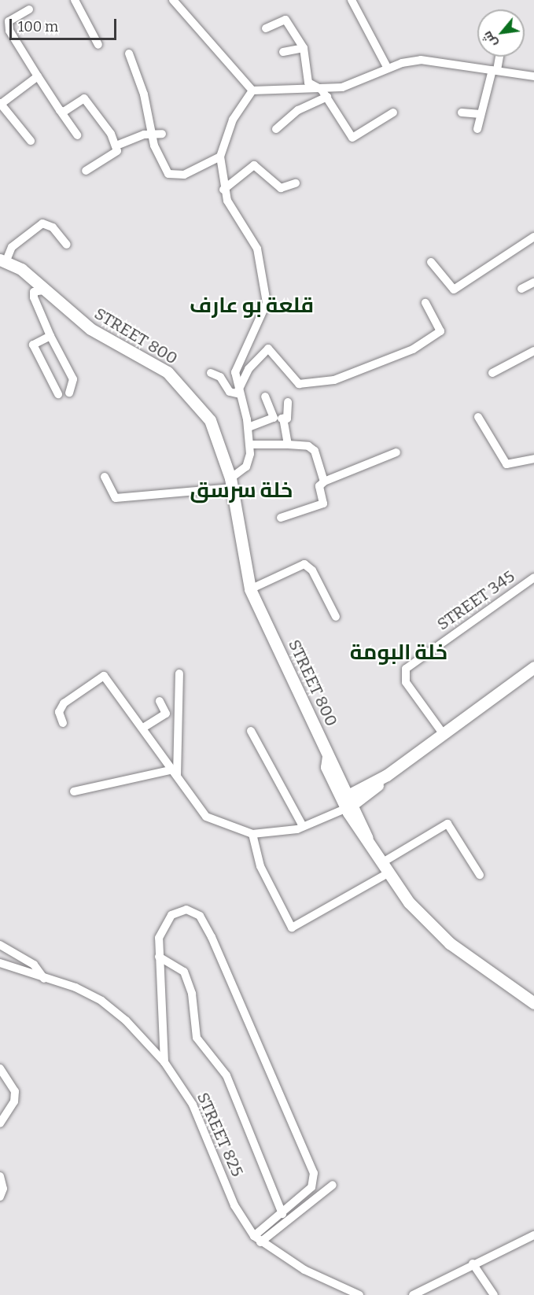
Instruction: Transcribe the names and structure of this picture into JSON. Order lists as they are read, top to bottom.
{
  "streets": {
    "main road": ["STREET 800"],
    "street": ["STREET 345", "STREET 825"]
  },
  "districts": ["قلعة بو عارف", "خلة سرسق", "خلة البومة"],
  "scale_bar": "100 m",
  "north": "bottom left"
}
